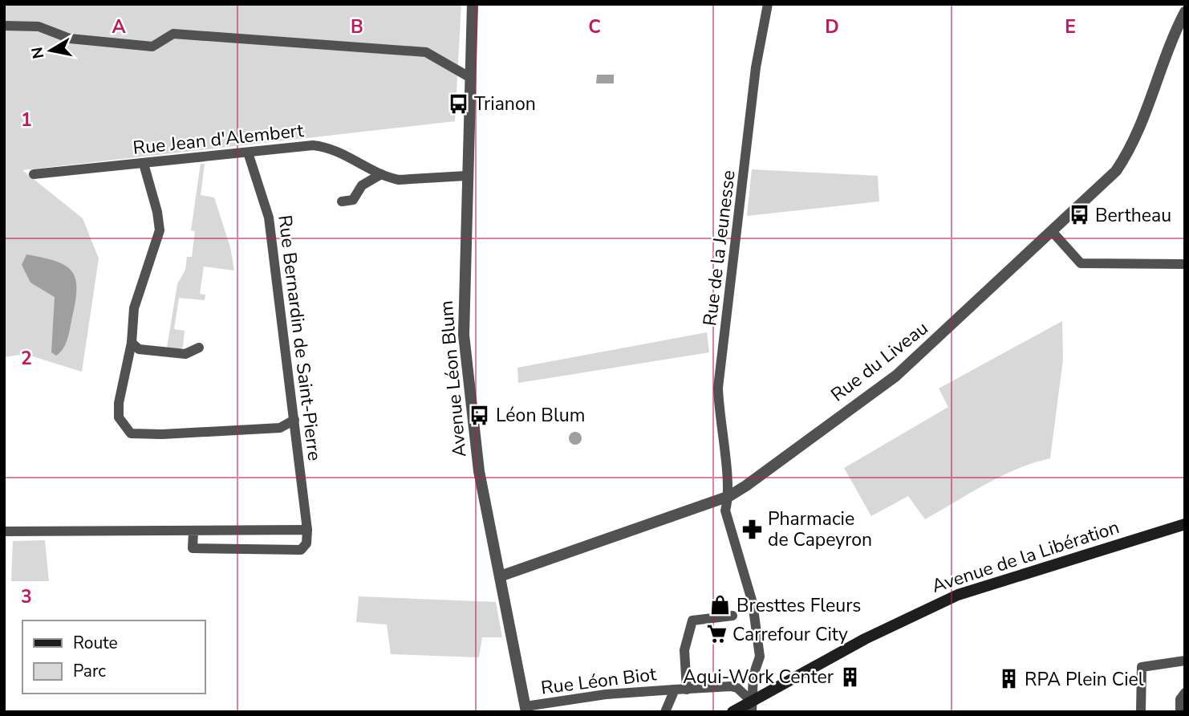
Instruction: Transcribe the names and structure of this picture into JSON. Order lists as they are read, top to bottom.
{
  "streets": {
    "main road": ["Avenue de la Libération"],
    "street": [
      "Rue Jean d'Alembert",
      "Rue de la Jeunesse",
      "Rue Bernardin de Saint-Pierre",
      "Rue du Liveau",
      "Avenue Léon Blum",
      "Rue Léon Biot"
    ]
  },
  "crossings": [
    ["Rue Jean d'Alembert", "Rue Bernardin de Saint-Pierre"],
    ["Rue Jean d'Alembert", "Avenue Léon Blum"],
    ["Rue de la Jeunesse", "Rue du Liveau"],
    ["Rue de la Jeunesse", "Avenue de la Libération"],
    ["Rue de la Jeunesse", "Rue Léon Biot"],
    ["Rue du Liveau", "Avenue Léon Blum"],
    ["Avenue Léon Blum", "Rue Léon Biot"],
    ["Avenue de la Libération", "Rue Léon Biot"]
  ],
  "places": {
    "bus stop": ["Trianon", "Bertheau", "Léon Blum"],
    "pharmacy": ["Pharmacie de Capeyron"],
    "shop": ["Bresttes Fleurs"],
    "supermarket": ["Carrefour City"],
    "building": ["Aqui-Work Center", "RPA Plein Ciel"]
  },
  "legend": ["Route", "Parc"],
  "north": "left",
  "grid": {
    "columns": [
      "A",
      "B",
      "C",
      "D",
      "E"
    ],
    "rows": ["1", "2", "3"]
  }
}
